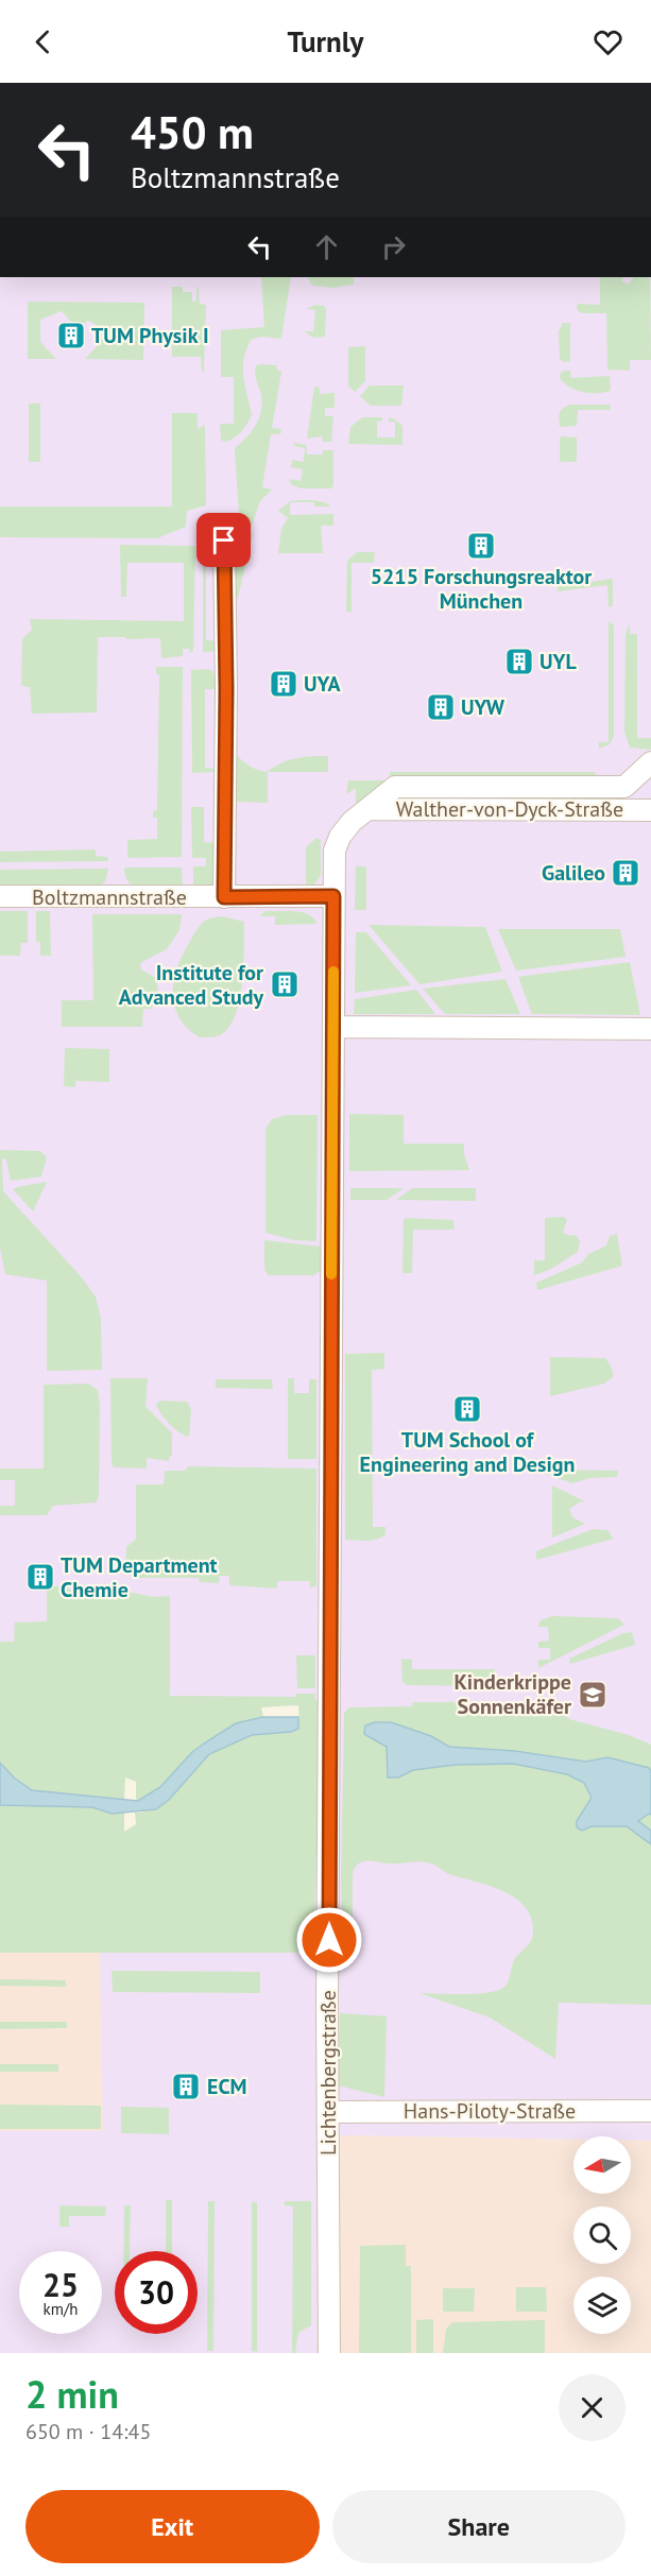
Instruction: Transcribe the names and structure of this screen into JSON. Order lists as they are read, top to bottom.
{
  "streets": {
    "street": [
      "Walther-von-Dyck-Straße",
      "Boltzmannstraße",
      "Lichtenbergstraße",
      "Hans-Piloty-Straße"
    ]
  },
  "crossings": [
    ["Walther-von-Dyck-Straße", "Lichtenbergstraße"],
    ["Boltzmannstraße", "Lichtenbergstraße"],
    ["Lichtenbergstraße", "Hans-Piloty-Straße"]
  ],
  "places": {
    "building": [
      "TUM Physik I",
      "5215 Forschungsreaktor München",
      "UYL",
      "UYA",
      "UYW",
      "Galileo",
      "Institute for Advanced Study",
      "TUM School of Engineering and Design",
      "TUM Department Chemie",
      "ECM"
    ],
    "school or university": ["Kinderkrippe Sonnenkäfer"]
  },
  "north": "left",
  "page": {
    "header": "Turnly",
    "turn": ["450 m", "Boltzmannstraße"],
    "speed": "25 km/h",
    "limit": "30",
    "heading": ["2 min", "650 m · 14:45"],
    "buttons": ["Exit", "Share"]
  }
}
